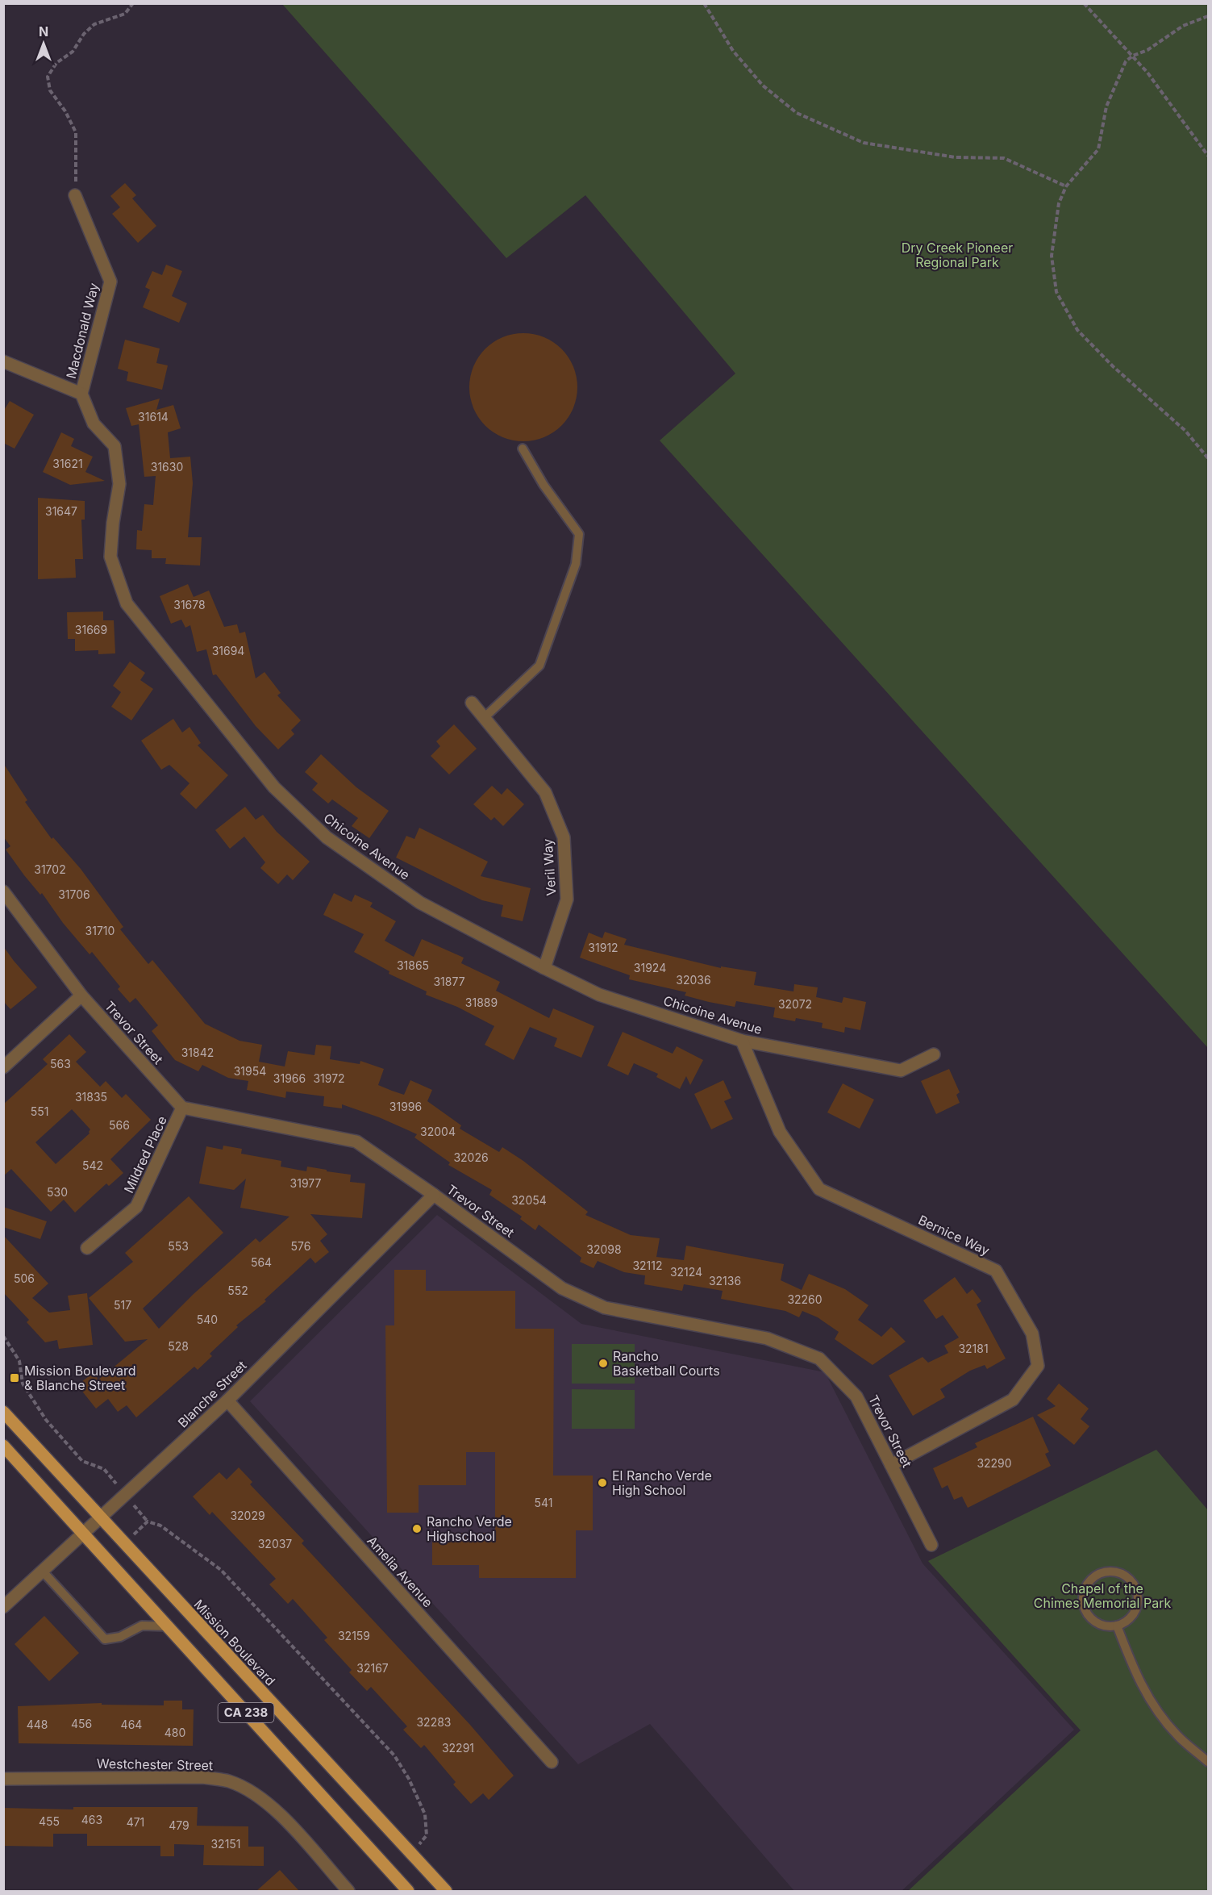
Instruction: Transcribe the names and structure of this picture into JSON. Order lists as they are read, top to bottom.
{
  "streets": {
    "main road": ["Mission Boulevard", "CA 238"],
    "street": [
      "Macdonald Way",
      "Chicoine Avenue",
      "Veril Way",
      "Trevor Street",
      "Mildred Place",
      "Bernice Way",
      "Blanche Street",
      "Amelia Avenue",
      "Westchester Street"
    ]
  },
  "crossings": [
    ["Macdonald Way", "Chicoine Avenue"],
    ["Chicoine Avenue", "Veril Way"],
    ["Chicoine Avenue", "Bernice Way"],
    ["Trevor Street", "Mildred Place"],
    ["Trevor Street", "Bernice Way"],
    ["Trevor Street", "Blanche Street"],
    ["Blanche Street", "Amelia Avenue"],
    ["Blanche Street", "Mission Boulevard"],
    ["Blanche Street", "CA 238"]
  ],
  "parks": ["Dry Creek Pioneer Regional Park", "Chapel of the Chimes Memorial Park"],
  "places": {
    "other": ["Rancho Basketball Courts", "El Rancho Verde High School", "Rancho Verde Highschool"],
    "transit": ["Mission Boulevard & Blanche Street"]
  },
  "house_numbers": [
    "31614",
    "31621",
    "31630",
    "31647",
    "31678",
    "31669",
    "31694",
    "31702",
    "31706",
    "31710",
    "31912",
    "31865",
    "31924",
    "32036",
    "31877",
    "31889",
    "32072",
    "31842",
    "563",
    "31954",
    "31966",
    "31972",
    "31835",
    "31996",
    "551",
    "566",
    "32004",
    "32026",
    "542",
    "31977",
    "530",
    "32054",
    "553",
    "576",
    "32098",
    "564",
    "32112",
    "32124",
    "506",
    "32136",
    "552",
    "32260",
    "517",
    "540",
    "528",
    "32181",
    "32290",
    "541",
    "32029",
    "32037",
    "32159",
    "32167",
    "32283",
    "456",
    "448",
    "464",
    "480",
    "32291",
    "463",
    "455",
    "471",
    "479",
    "32151"
  ],
  "north": "top"
}
